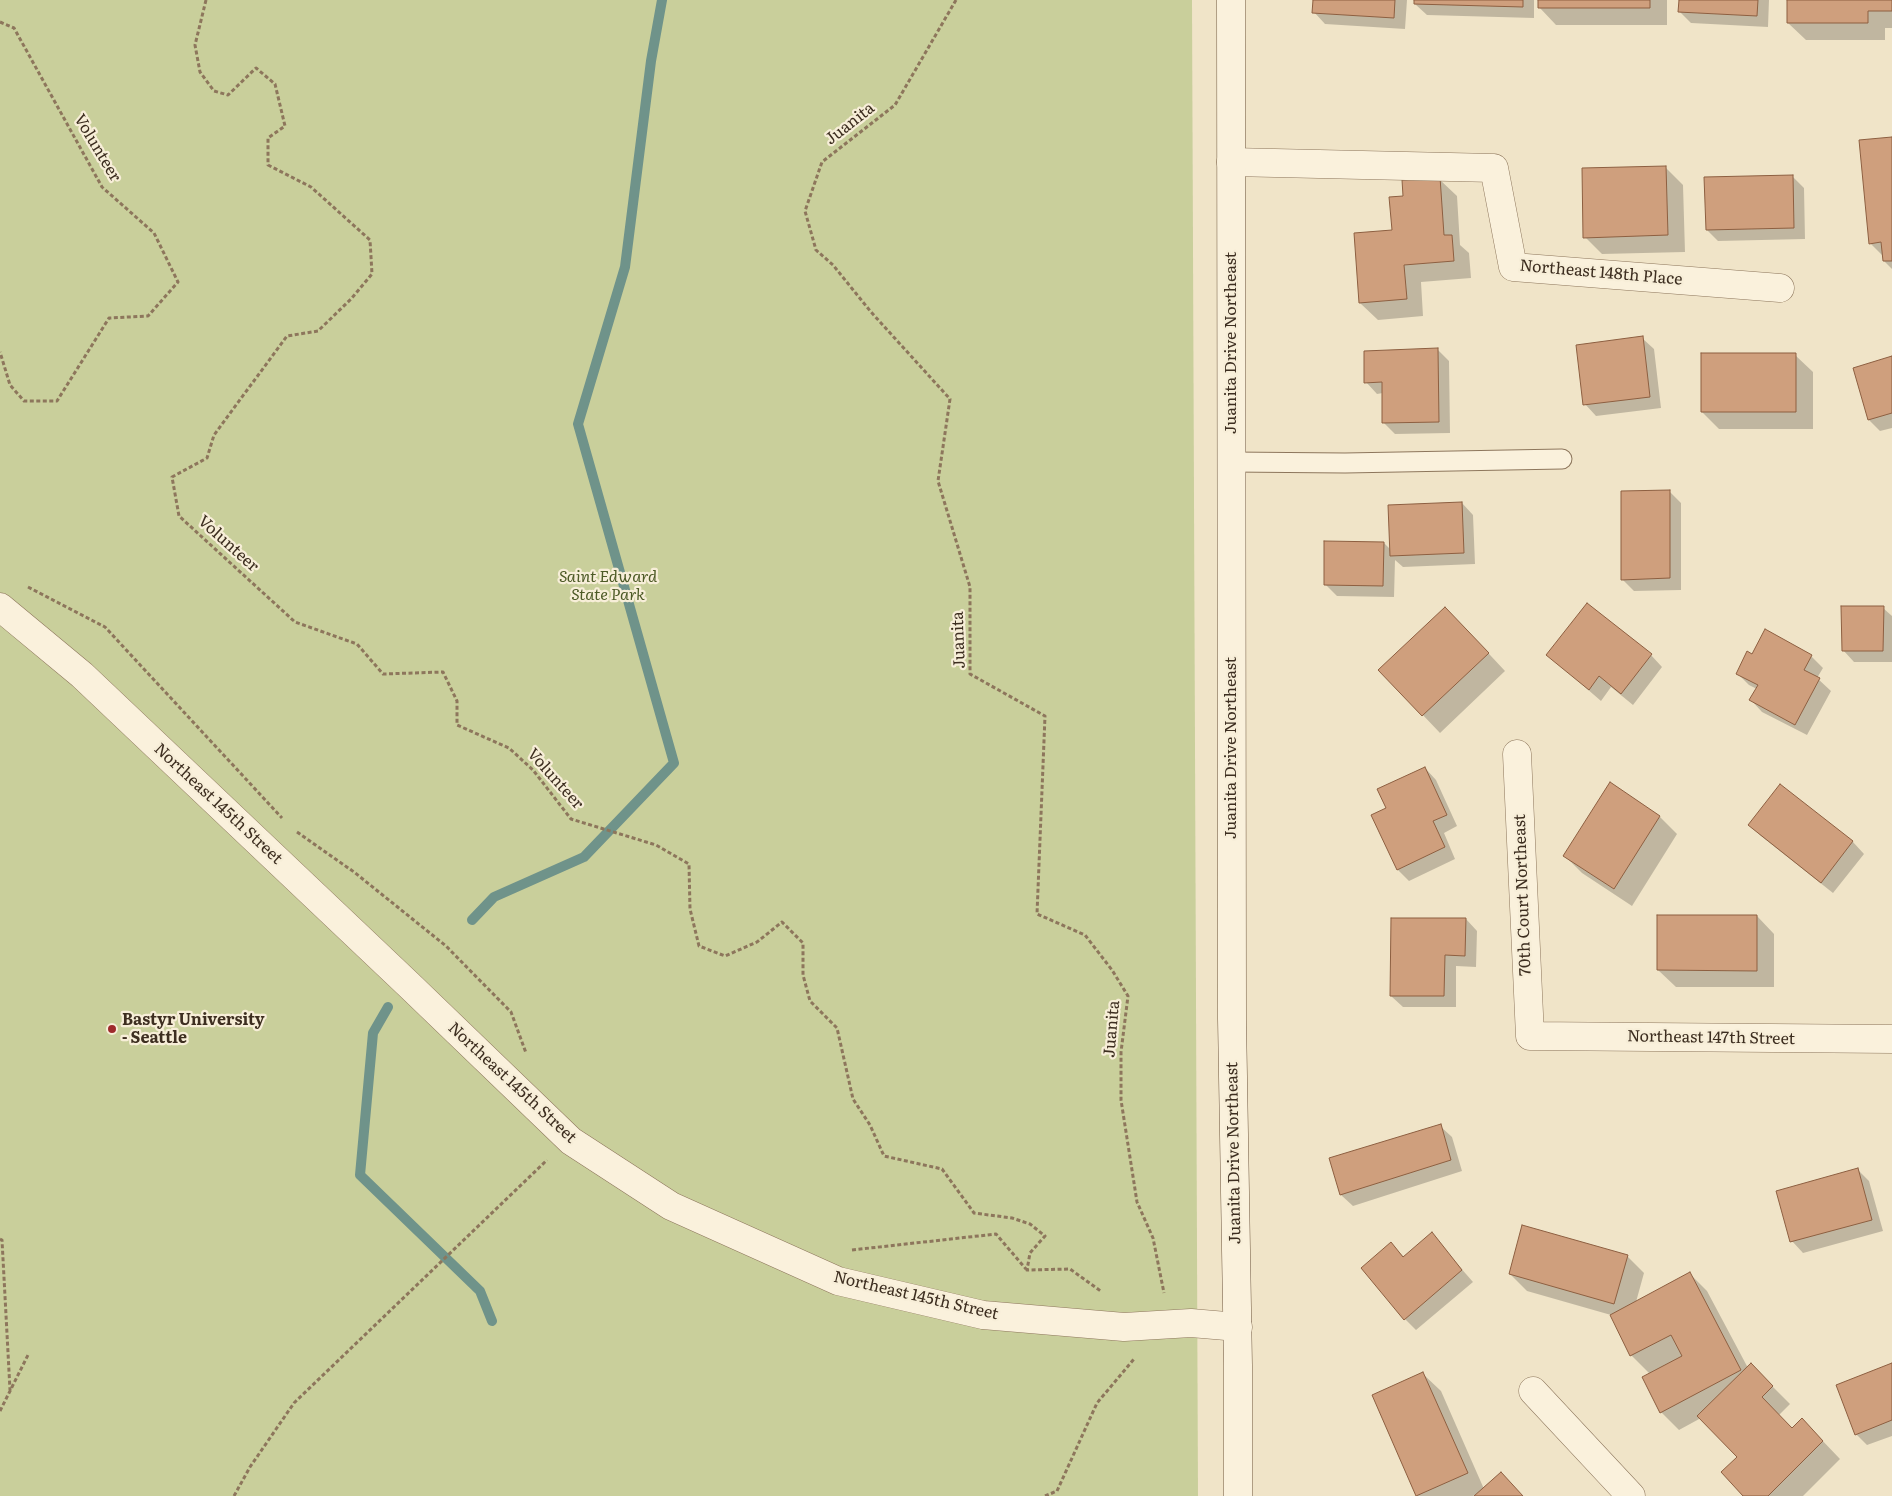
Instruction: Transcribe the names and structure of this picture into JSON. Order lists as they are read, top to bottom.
{
  "streets": {
    "street": [
      "Northeast 148th Place",
      "Juanita Drive Northeast",
      "Northeast 145th Street",
      "70th Court Northeast",
      "Northeast 147th Street"
    ],
    "path": ["Juanita", "Volunteer"]
  },
  "crossings": [
    ["Northeast 148th Place", "Juanita Drive Northeast"],
    ["Juanita Drive Northeast", "Northeast 145th Street"],
    ["70th Court Northeast", "Northeast 147th Street"]
  ],
  "parks": ["Saint Edward State Park"],
  "places": ["Bastyr University - Seattle"]
}
